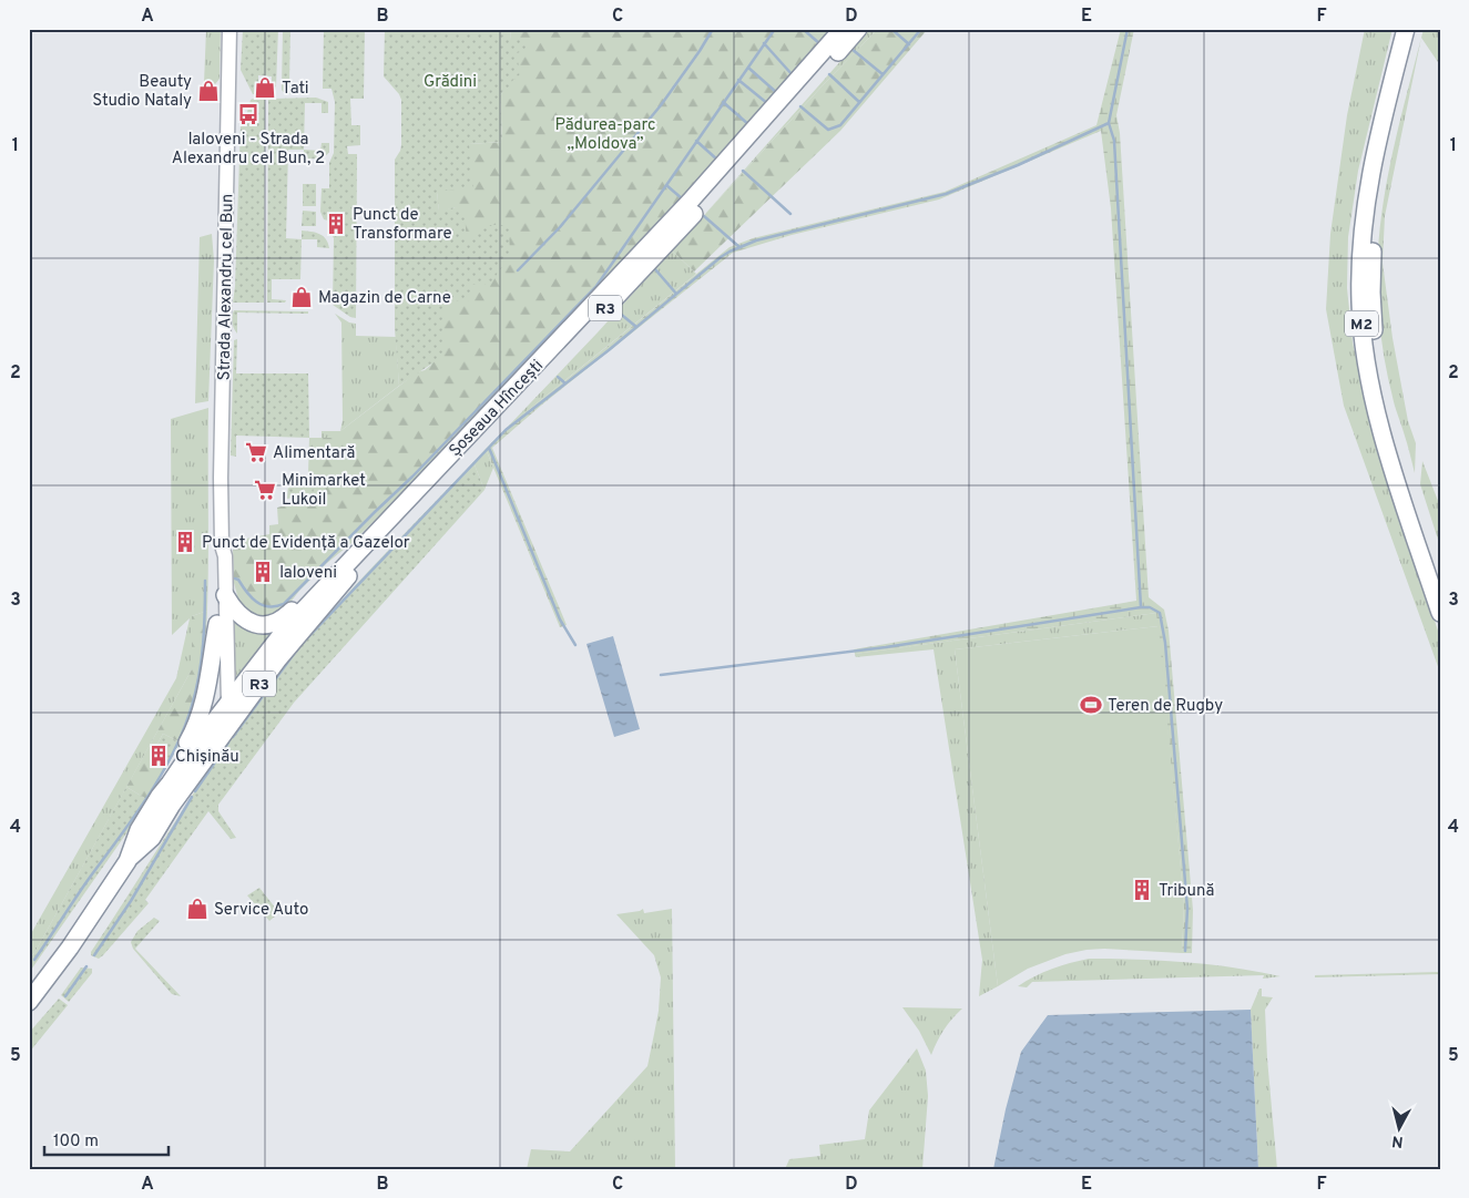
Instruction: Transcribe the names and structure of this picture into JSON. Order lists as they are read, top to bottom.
{
  "streets": {
    "highway": ["R3", "M2", "Șoseaua Hîncești"],
    "main road": ["Strada Alexandru cel Bun"]
  },
  "crossings": [
    ["Strada Alexandru cel Bun", "R3"],
    ["Strada Alexandru cel Bun", "Șoseaua Hîncești"],
    ["R3", "Șoseaua Hîncești"]
  ],
  "parks": ["Grădini", "Pădurea-parc „Moldova”"],
  "places": {
    "shop": [
      "Tati",
      "Beauty Studio Nataly",
      "Magazin de Carne",
      "Service Auto"
    ],
    "bus stop": ["Ialoveni - Strada Alexandru cel Bun, 2"],
    "building": [
      "Punct de Transformare",
      "Punct de Evidență a Gazelor",
      "Ialoveni",
      "Chișinău",
      "Tribună"
    ],
    "supermarket": ["Alimentară", "Minimarket Lukoil"],
    "sports": ["Teren de Rugby"]
  },
  "scale_bar": "100 m",
  "north": "bottom",
  "grid": {
    "columns": [
      "A",
      "B",
      "C",
      "D",
      "E",
      "F"
    ],
    "rows": [
      "1",
      "2",
      "3",
      "4",
      "5"
    ]
  }
}
